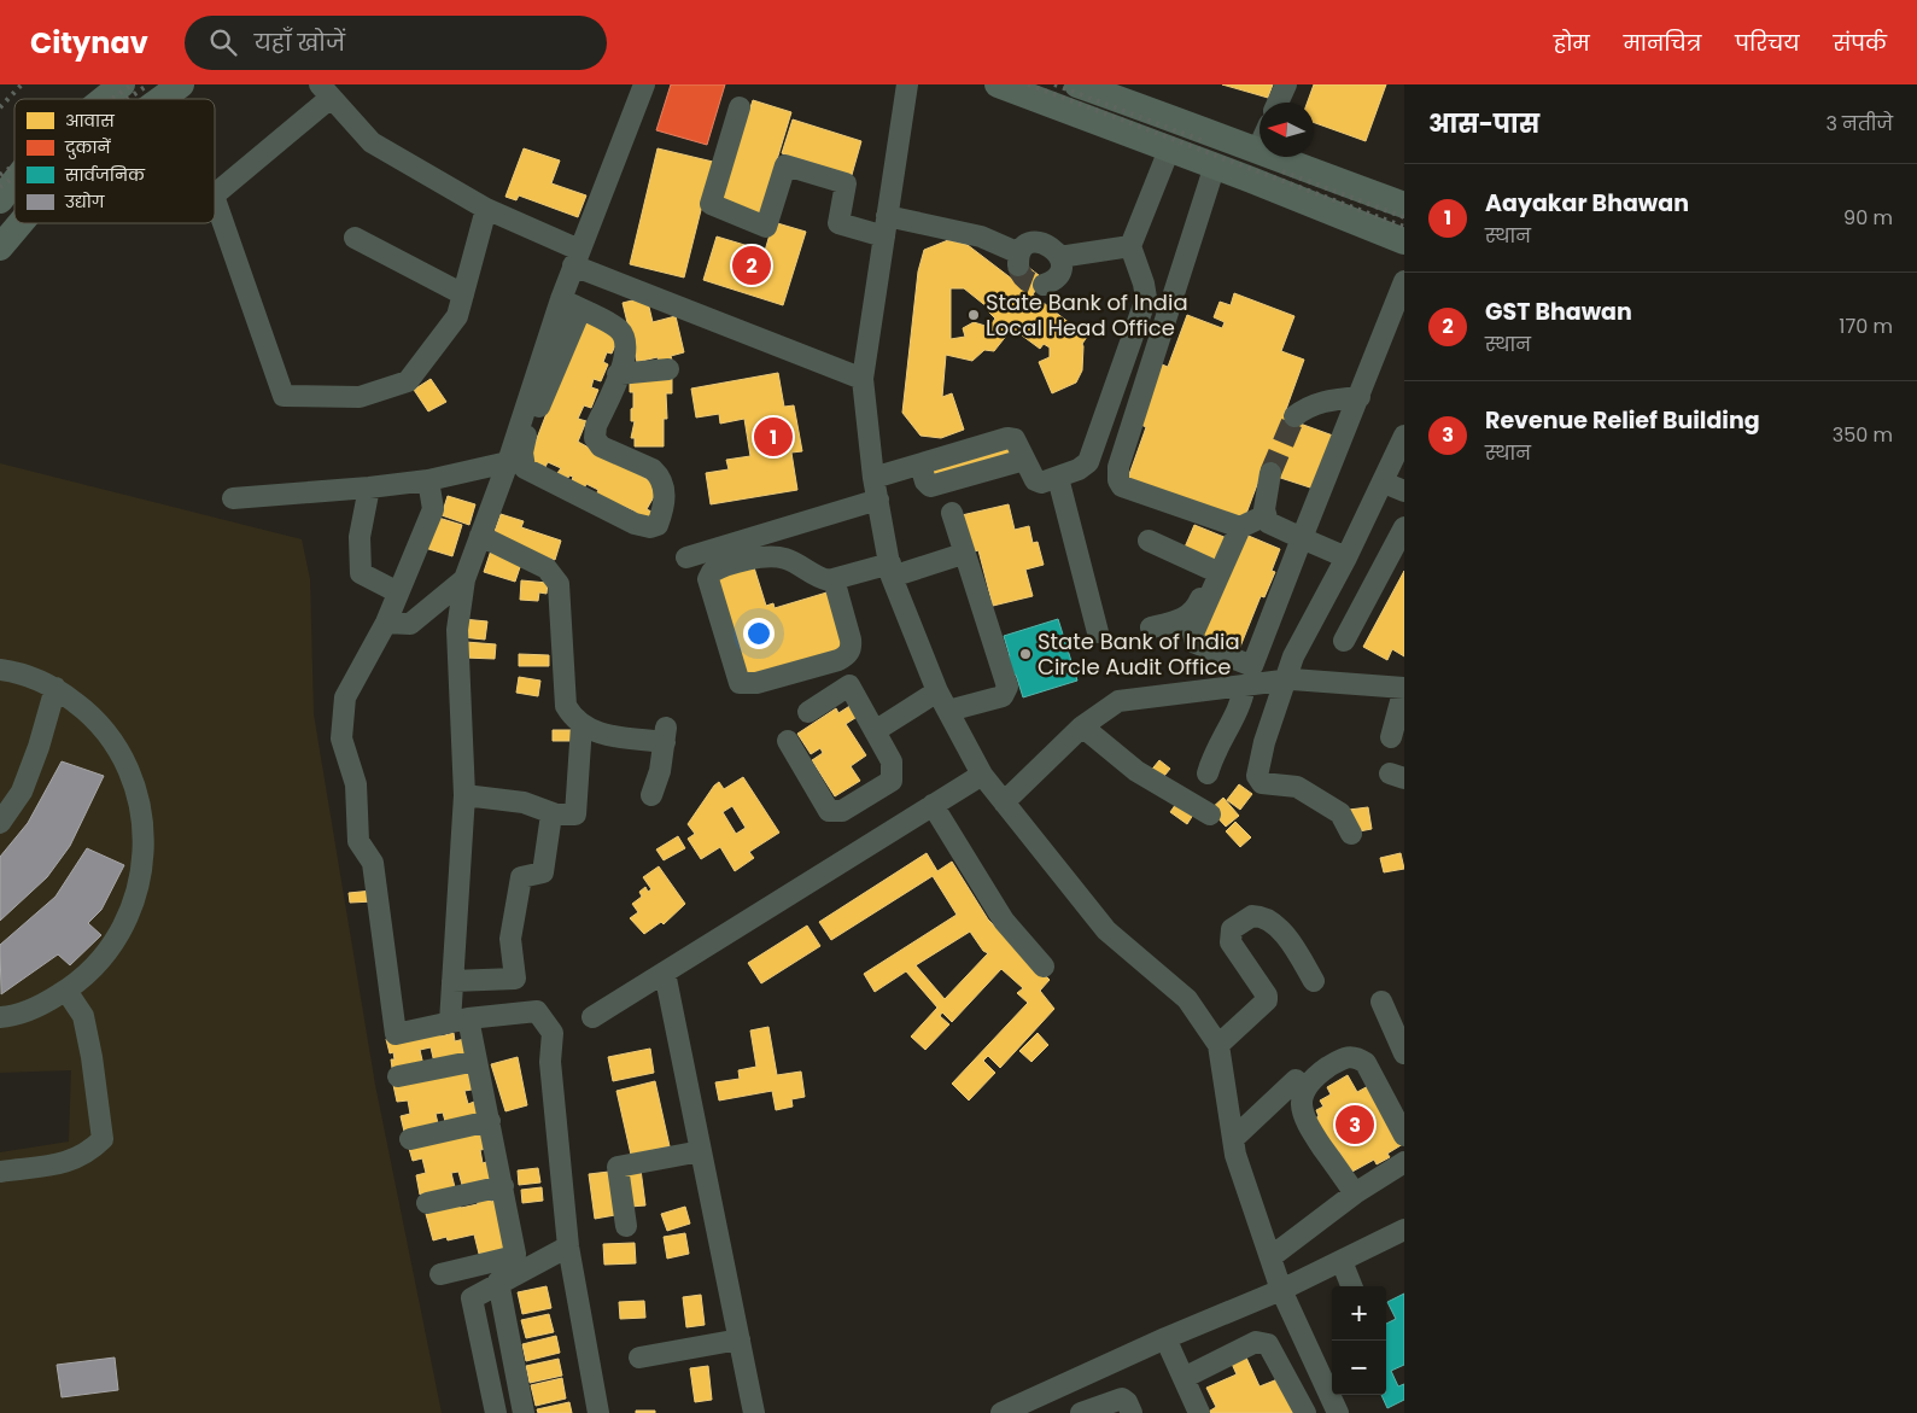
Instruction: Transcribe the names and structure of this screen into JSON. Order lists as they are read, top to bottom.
{
  "places": ["State Bank of India Local Head Office", "State Bank of India Circle Audit Office"],
  "legend": [
    "आवास",
    "दुकानें",
    "सार्वजनिक",
    "उद्योग"
  ],
  "north": "left",
  "page": {
    "header": "Citynav",
    "search": "यहाँ खोजें",
    "nav": [
      "होम",
      "मानचित्र",
      "परिचय",
      "संपर्क"
    ],
    "heading": ["आस-पास", "3 नतीजे"],
    "list": [
      {
        "mark": "1",
        "name": "Aayakar Bhawan",
        "note": "स्थान",
        "value": "90 m"
      },
      {
        "mark": "2",
        "name": "GST Bhawan",
        "note": "स्थान",
        "value": "170 m"
      },
      {
        "mark": "3",
        "name": "Revenue Relief Building",
        "note": "स्थान",
        "value": "350 m"
      }
    ],
    "pins": ["2", "1", "3"],
    "map_buttons": ["+", "−"]
  }
}
